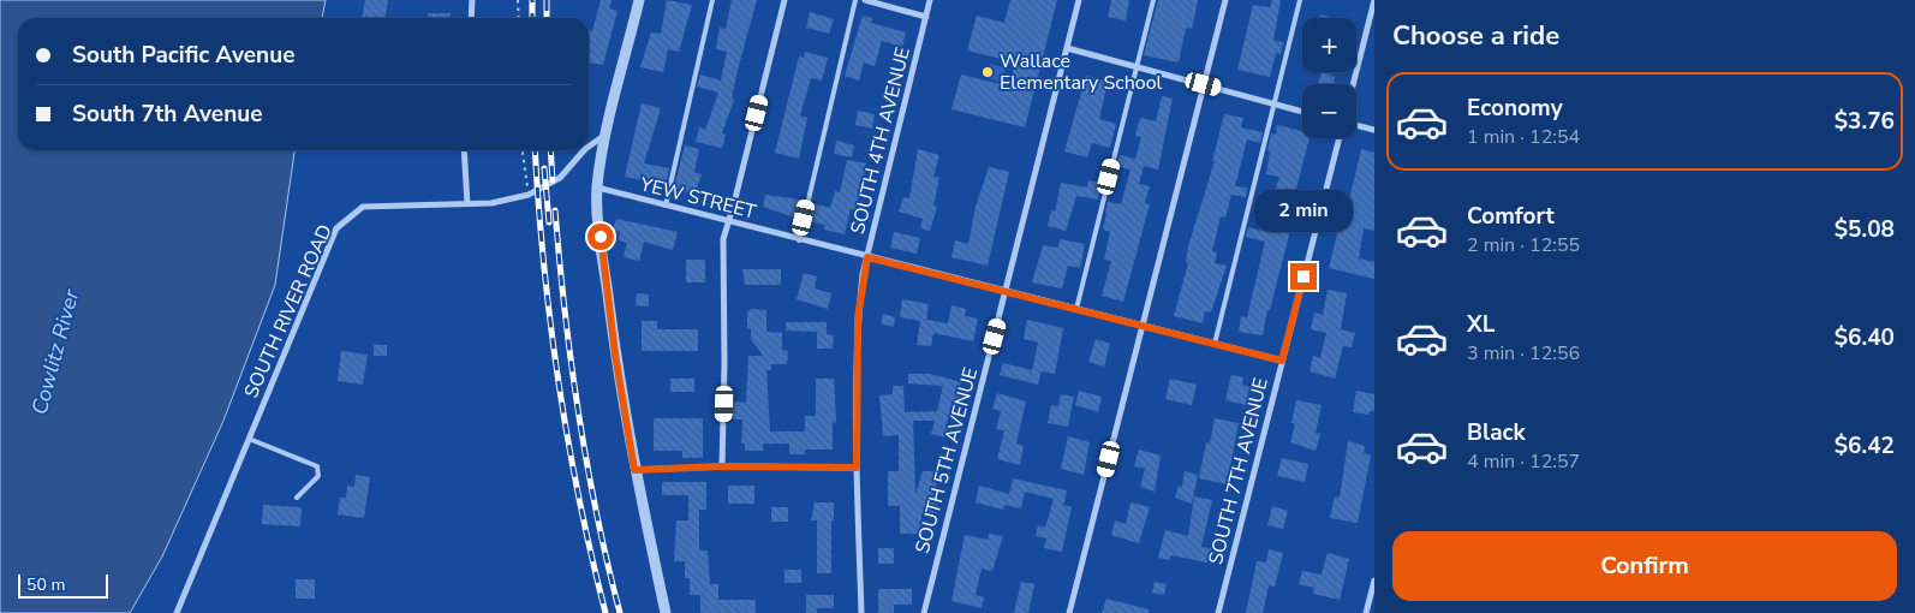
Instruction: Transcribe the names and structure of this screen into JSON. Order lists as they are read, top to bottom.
{
  "streets": {
    "street": [
      "SOUTH 4TH AVENUE",
      "YEW STREET",
      "SOUTH RIVER ROAD",
      "SOUTH 5TH AVENUE",
      "SOUTH 7TH AVENUE"
    ]
  },
  "crossings": [
    ["SOUTH 4TH AVENUE", "YEW STREET"],
    ["YEW STREET", "SOUTH 5TH AVENUE"],
    ["YEW STREET", "SOUTH 7TH AVENUE"]
  ],
  "water": ["Cowlitz River"],
  "places": ["Wallace Elementary School"],
  "scale_bar": "50 m",
  "page": {
    "heading": "Choose a ride",
    "map_buttons": ["+", "−"],
    "banner": ["South Pacific Avenue", "South 7th Avenue"],
    "list": [
      {
        "name": "Economy",
        "note": "1 min · 12:54",
        "value": "$3.76"
      },
      {
        "name": "Comfort",
        "note": "2 min · 12:55",
        "value": "$5.08"
      },
      {
        "name": "XL",
        "note": "3 min · 12:56",
        "value": "$6.40"
      },
      {
        "name": "Black",
        "note": "4 min · 12:57",
        "value": "$6.42"
      }
    ],
    "bubble": "2 min",
    "buttons": "Confirm",
    "scale": "50 m"
  }
}
